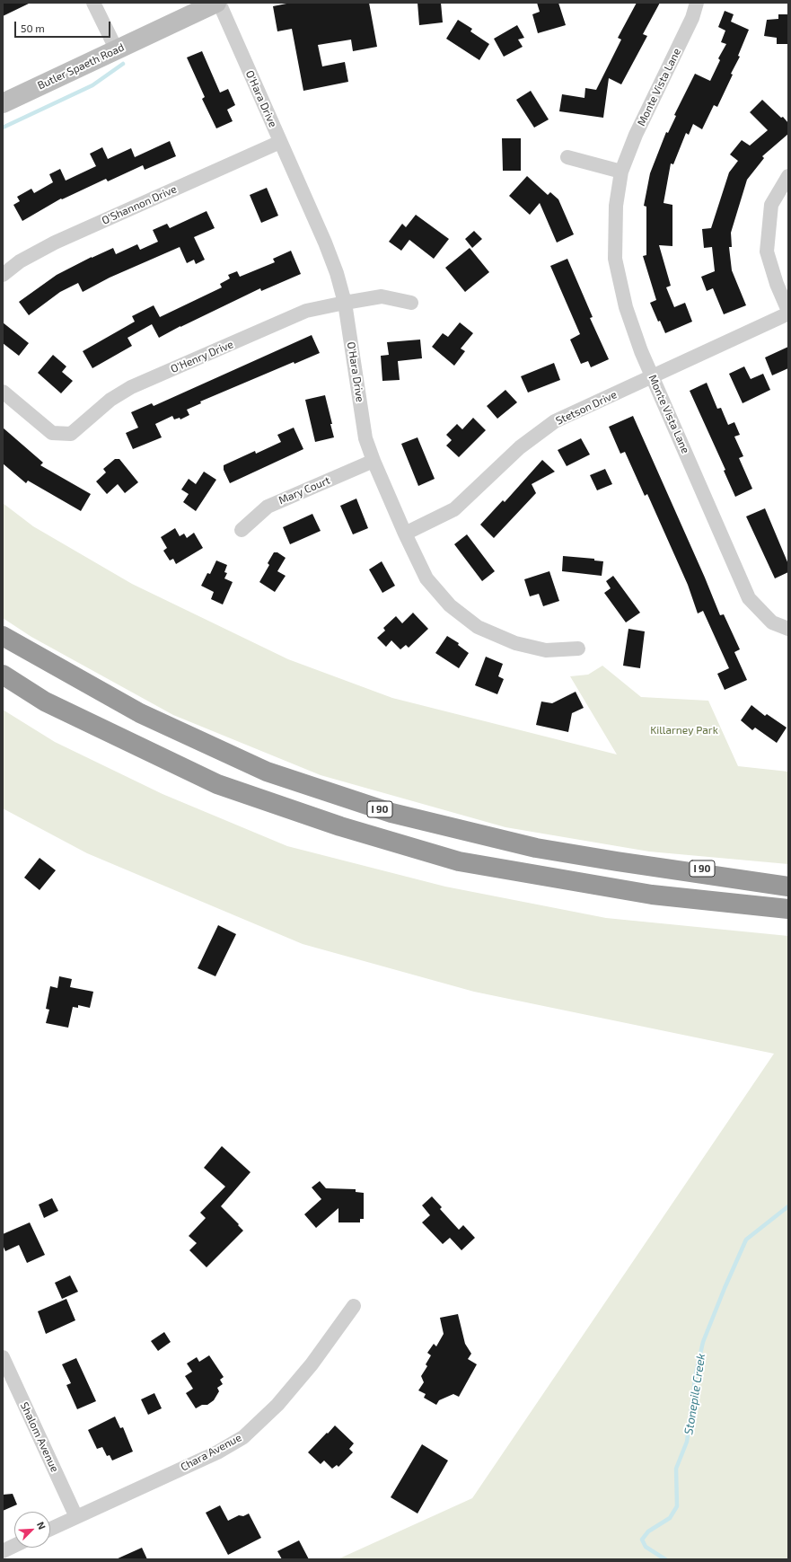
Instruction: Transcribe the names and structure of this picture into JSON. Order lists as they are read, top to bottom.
{
  "streets": {
    "highway": ["I 90"],
    "main road": ["Butler Spaeth Road"],
    "street": [
      "Monte Vista Lane",
      "O'Hara Drive",
      "O'Shannon Drive",
      "O'Henry Drive",
      "Stetson Drive",
      "Mary Court",
      "Shalom Avenue",
      "Chara Avenue"
    ]
  },
  "crossings": [
    ["Butler Spaeth Road", "O'Hara Drive"],
    ["Monte Vista Lane", "Stetson Drive"],
    ["O'Hara Drive", "O'Shannon Drive"],
    ["O'Hara Drive", "O'Henry Drive"],
    ["O'Hara Drive", "Stetson Drive"],
    ["O'Hara Drive", "Mary Court"],
    ["Shalom Avenue", "Chara Avenue"]
  ],
  "water": ["Stonepile Creek"],
  "parks": ["Killarney Park"],
  "scale_bar": "50 m",
  "north": "top right"
}
